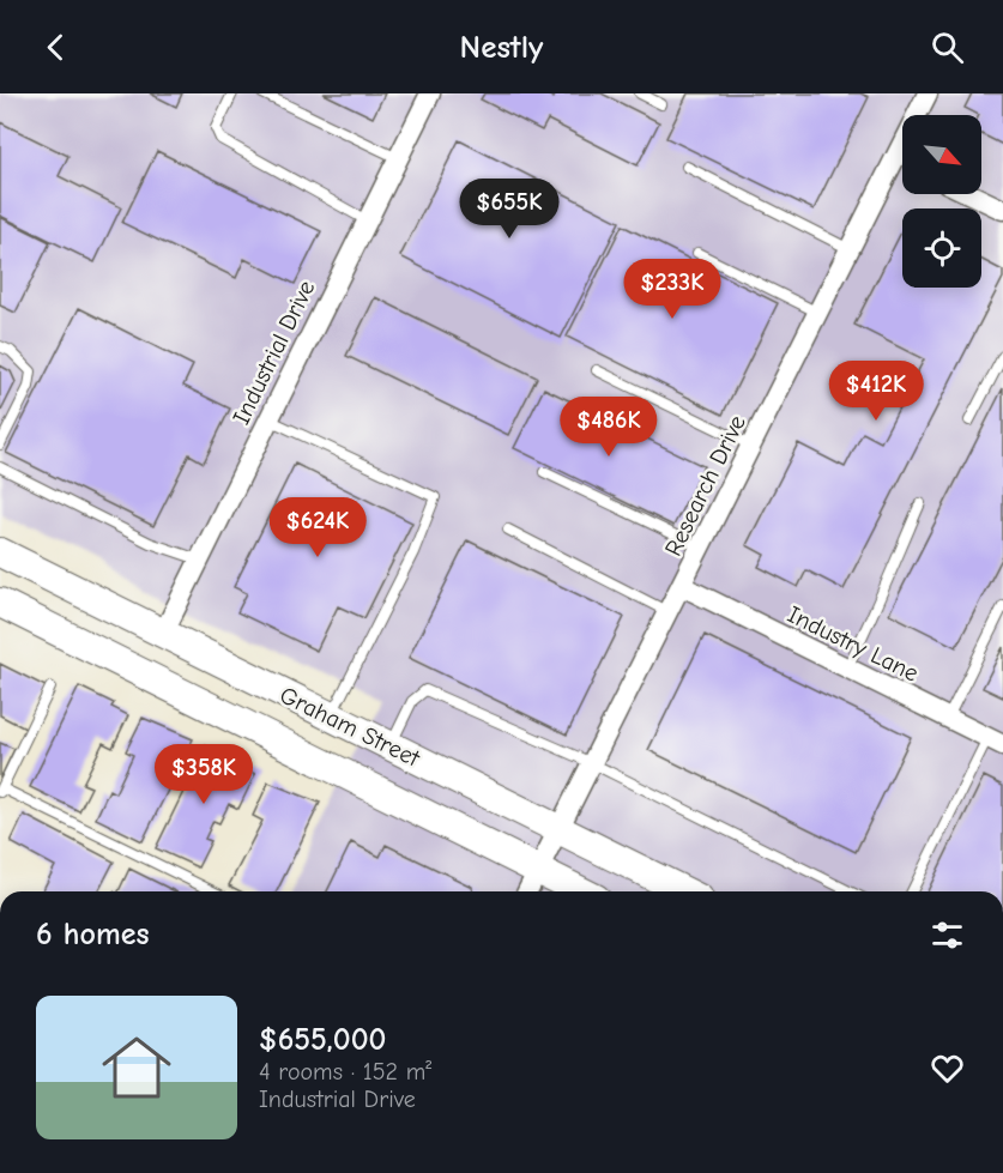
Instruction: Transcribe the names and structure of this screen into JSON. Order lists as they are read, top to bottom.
{
  "streets": {
    "street": [
      "Industrial Drive",
      "Research Drive",
      "Industry Lane",
      "Graham Street"
    ]
  },
  "crossings": [
    ["Industrial Drive", "Graham Street"],
    ["Research Drive", "Industry Lane"],
    ["Research Drive", "Graham Street"]
  ],
  "north": "bottom right",
  "page": {
    "header": "Nestly",
    "price": [
      "$655K",
      "$233K",
      "$412K",
      "$486K",
      "$624K",
      "$358K"
    ],
    "heading": "6 homes",
    "list": [
      {
        "name": "$655,000",
        "note": "4 rooms · 152 m² · Industrial Drive"
      }
    ]
  }
}
